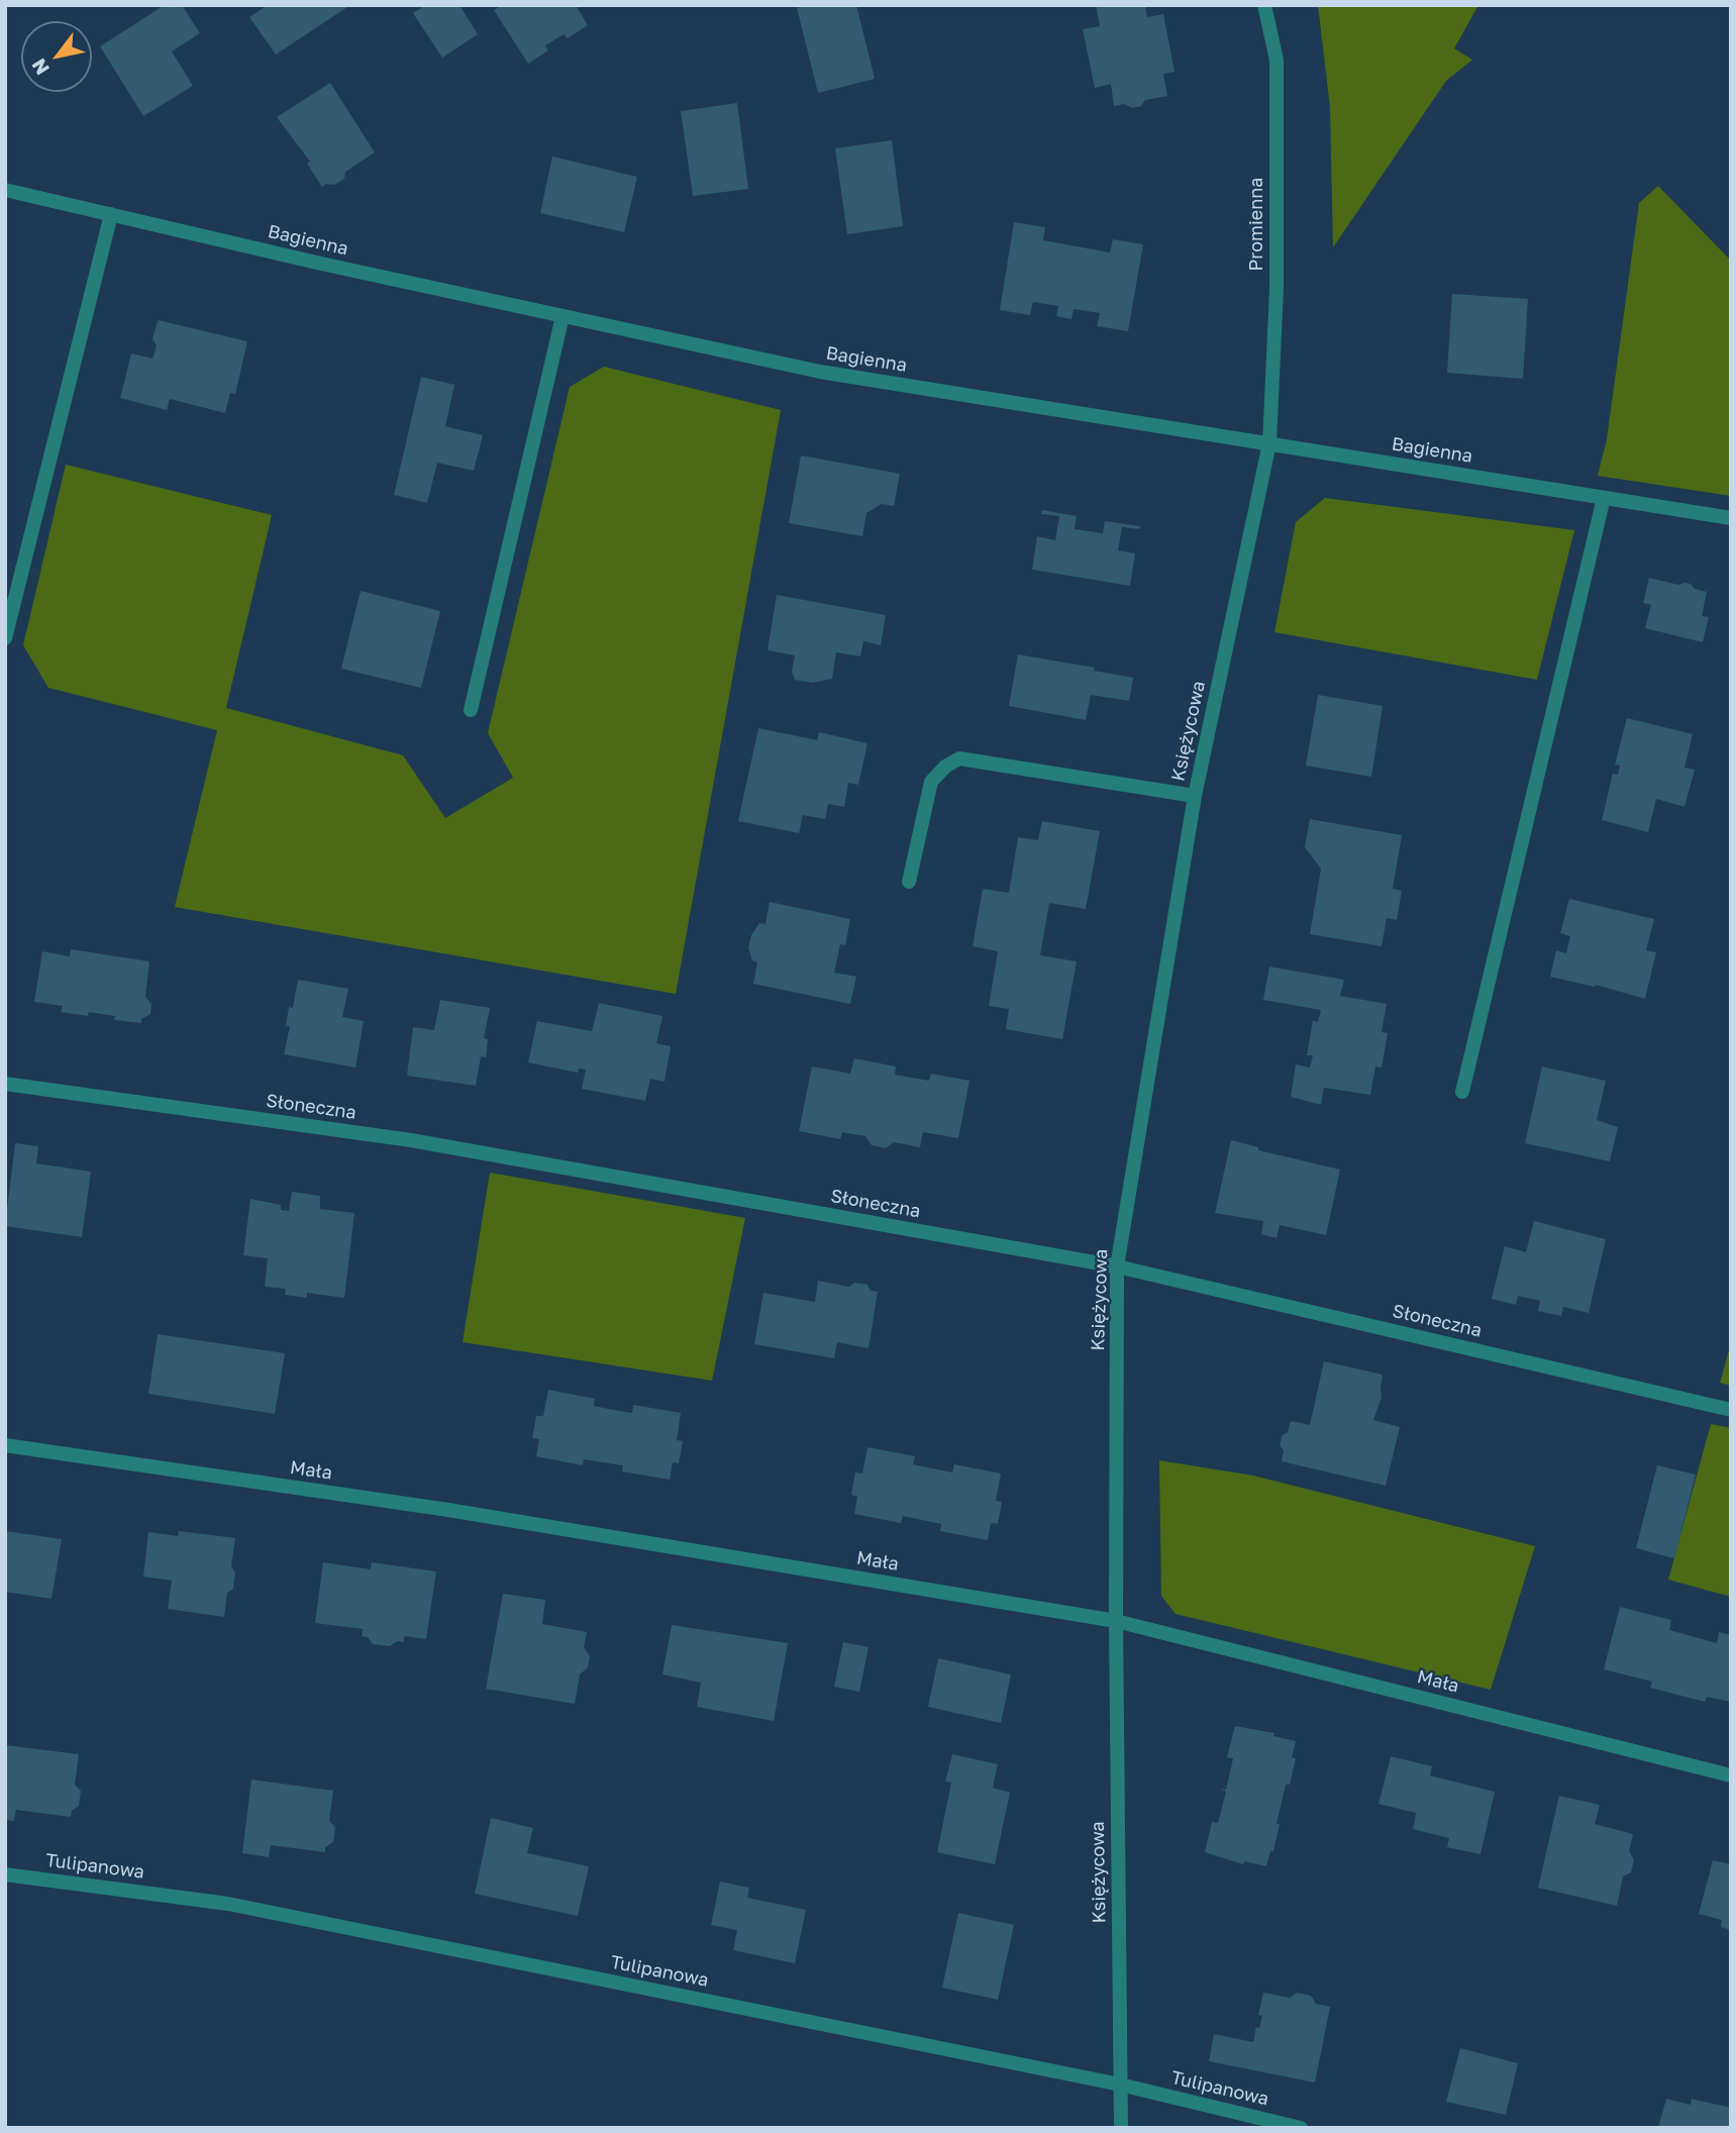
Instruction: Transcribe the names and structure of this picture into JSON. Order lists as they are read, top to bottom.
{
  "streets": {
    "street": [
      "Promienna",
      "Bagienna",
      "Księżycowa",
      "Słoneczna",
      "Mała",
      "Tulipanowa"
    ]
  },
  "crossings": [
    ["Promienna", "Bagienna"],
    ["Promienna", "Księżycowa"],
    ["Bagienna", "Księżycowa"],
    ["Księżycowa", "Słoneczna"],
    ["Księżycowa", "Mała"],
    ["Księżycowa", "Tulipanowa"]
  ],
  "north": "bottom left"
}
